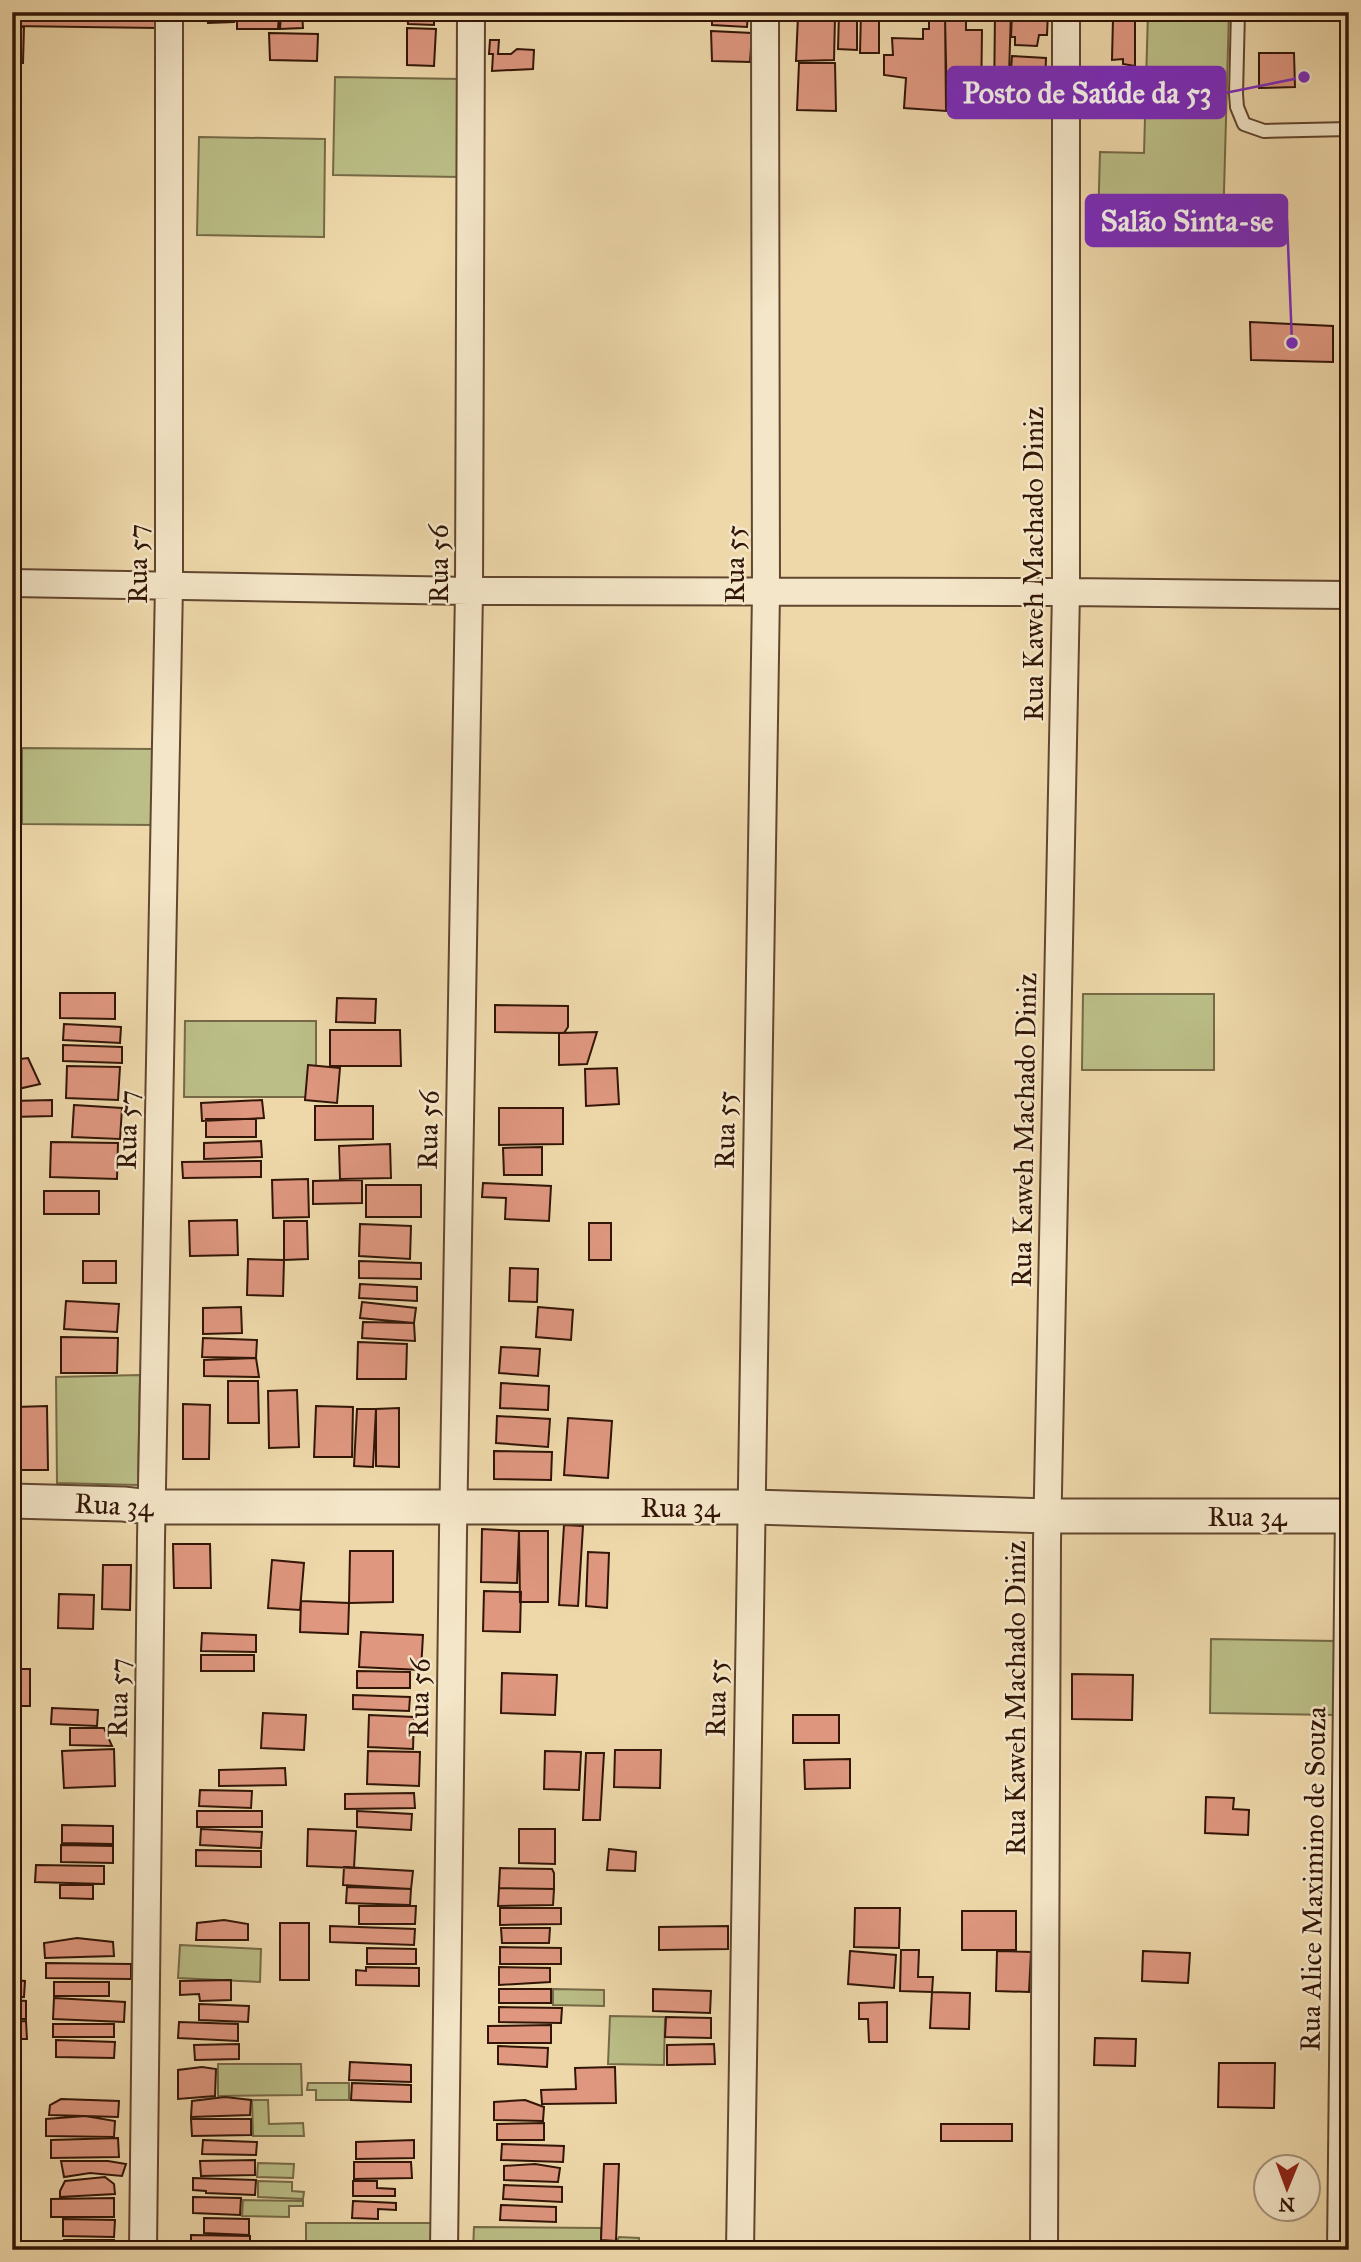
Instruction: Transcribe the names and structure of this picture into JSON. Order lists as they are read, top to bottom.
{
  "streets": {
    "street": [
      "Rua 57",
      "Rua 56",
      "Rua 55",
      "Rua Kaweh Machado Diniz",
      "Rua 34",
      "Rua Alice Maximino de Souza"
    ]
  },
  "crossings": [
    ["Rua 57", "Rua 34"],
    ["Rua 56", "Rua 34"],
    ["Rua 55", "Rua 34"],
    ["Rua Kaweh Machado Diniz", "Rua 34"],
    ["Rua 34", "Rua Alice Maximino de Souza"]
  ],
  "places": ["Posto de Saúde da 53", "Salão Sinta-se"],
  "north": "bottom"
}
